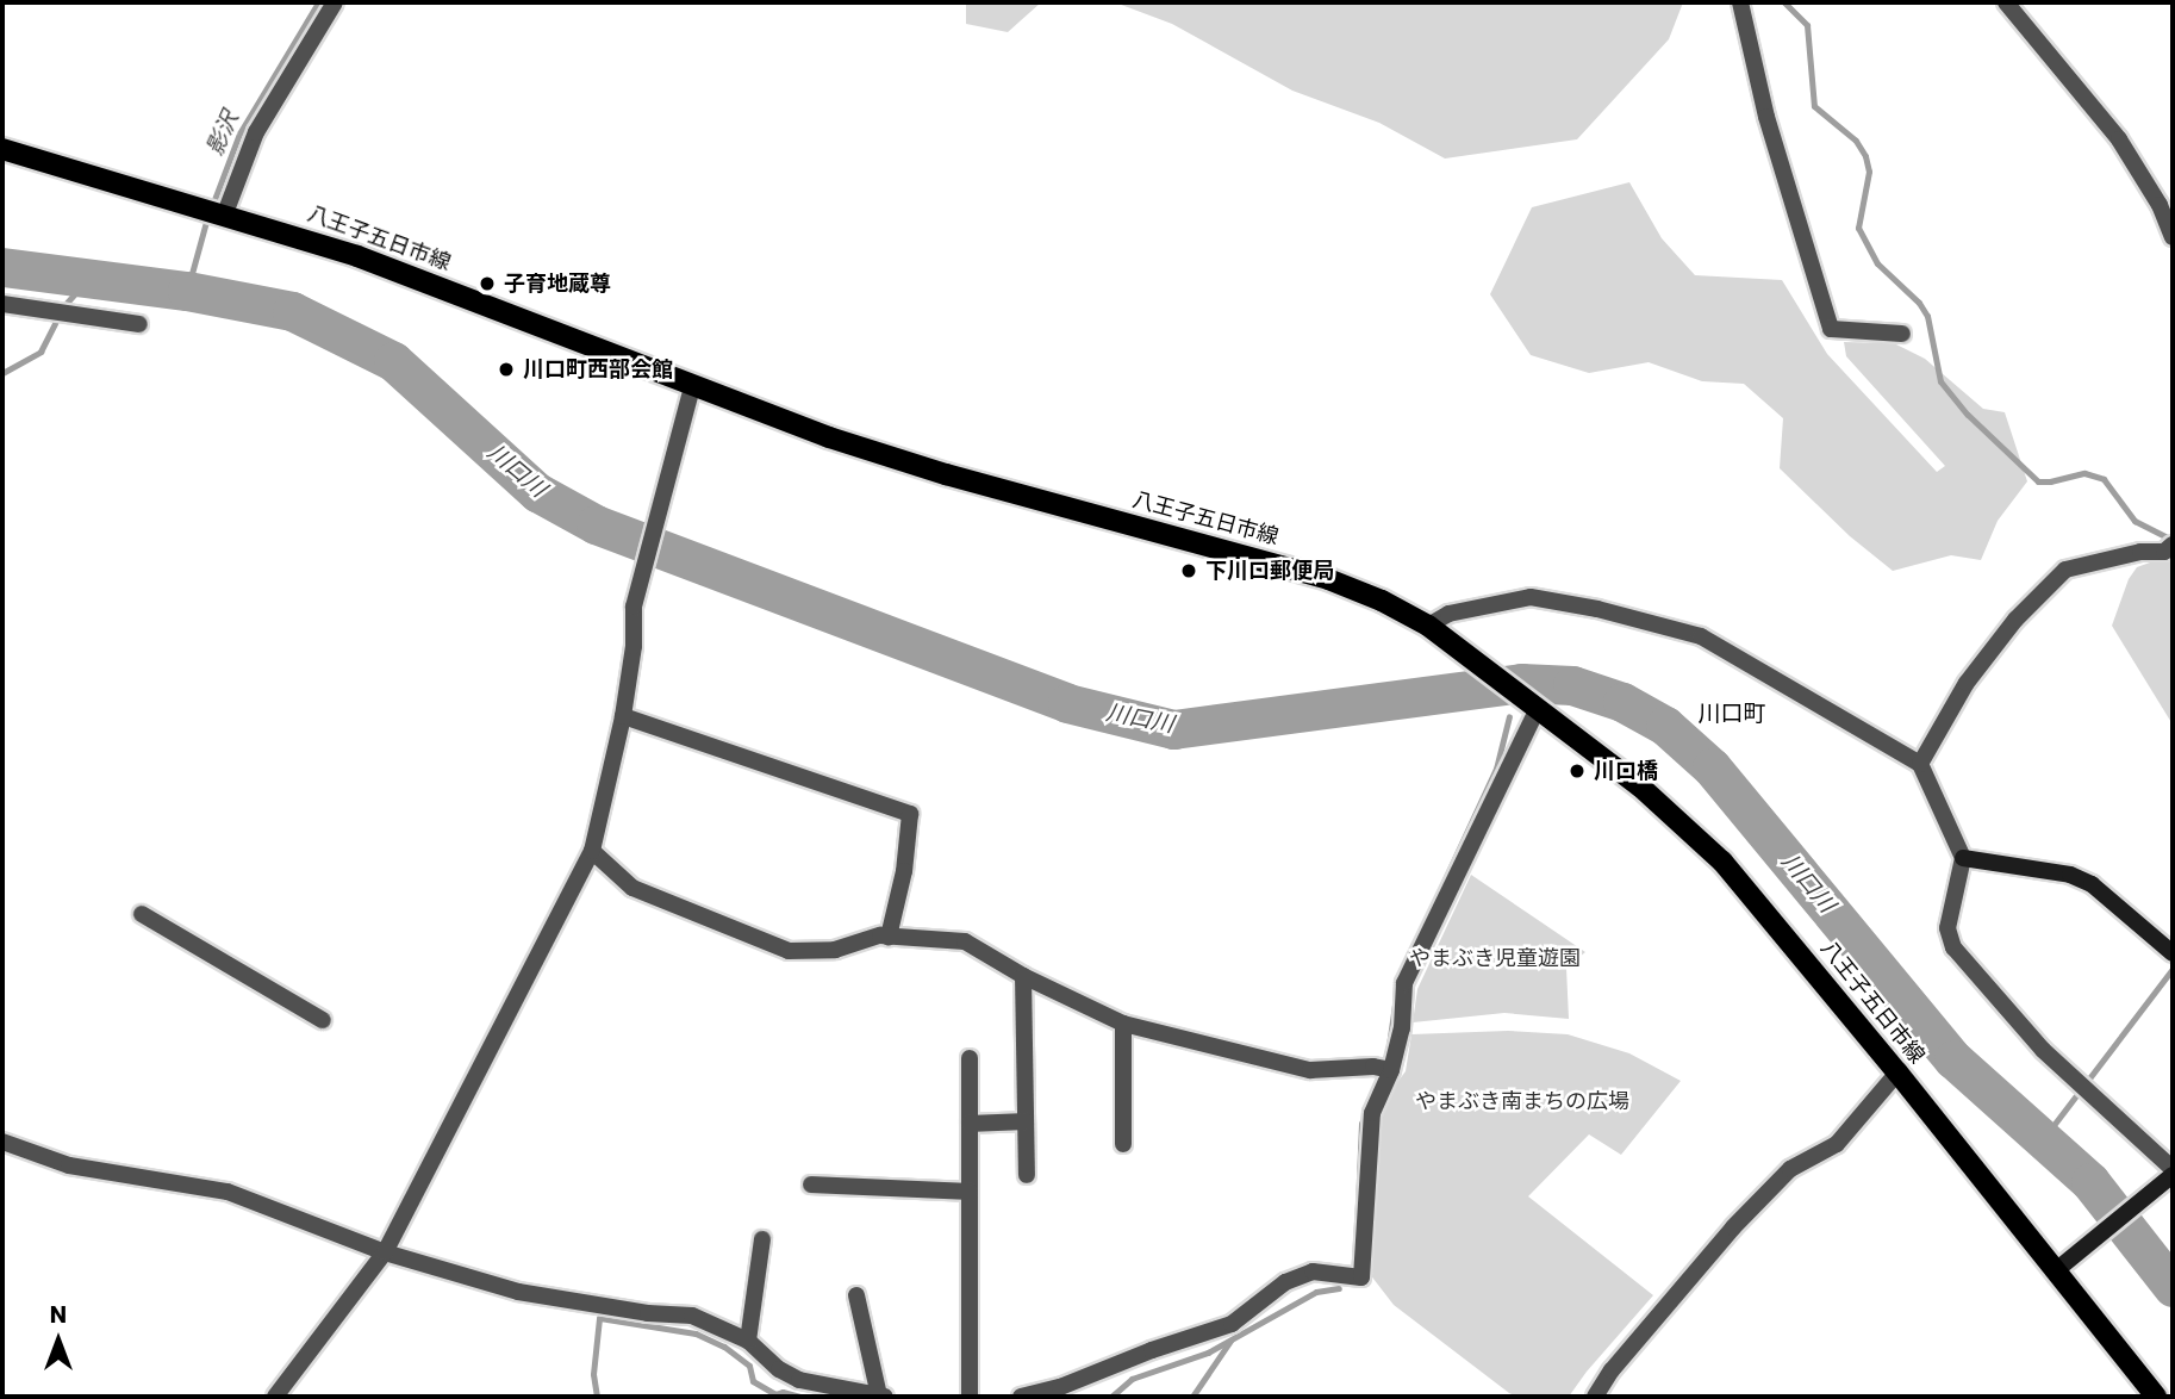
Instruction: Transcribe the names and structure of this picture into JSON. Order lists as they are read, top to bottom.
{
  "streets": {
    "main road": ["八王子五日市線"]
  },
  "districts": ["川口町"],
  "water": ["影沢", "川口川"],
  "parks": ["やまぶき児童遊園", "やまぶき南まちの広場"],
  "places": [
    "子育地蔵尊",
    "川口町西部会館",
    "下川口郵便局",
    "川口橋"
  ],
  "north": "top"
}
